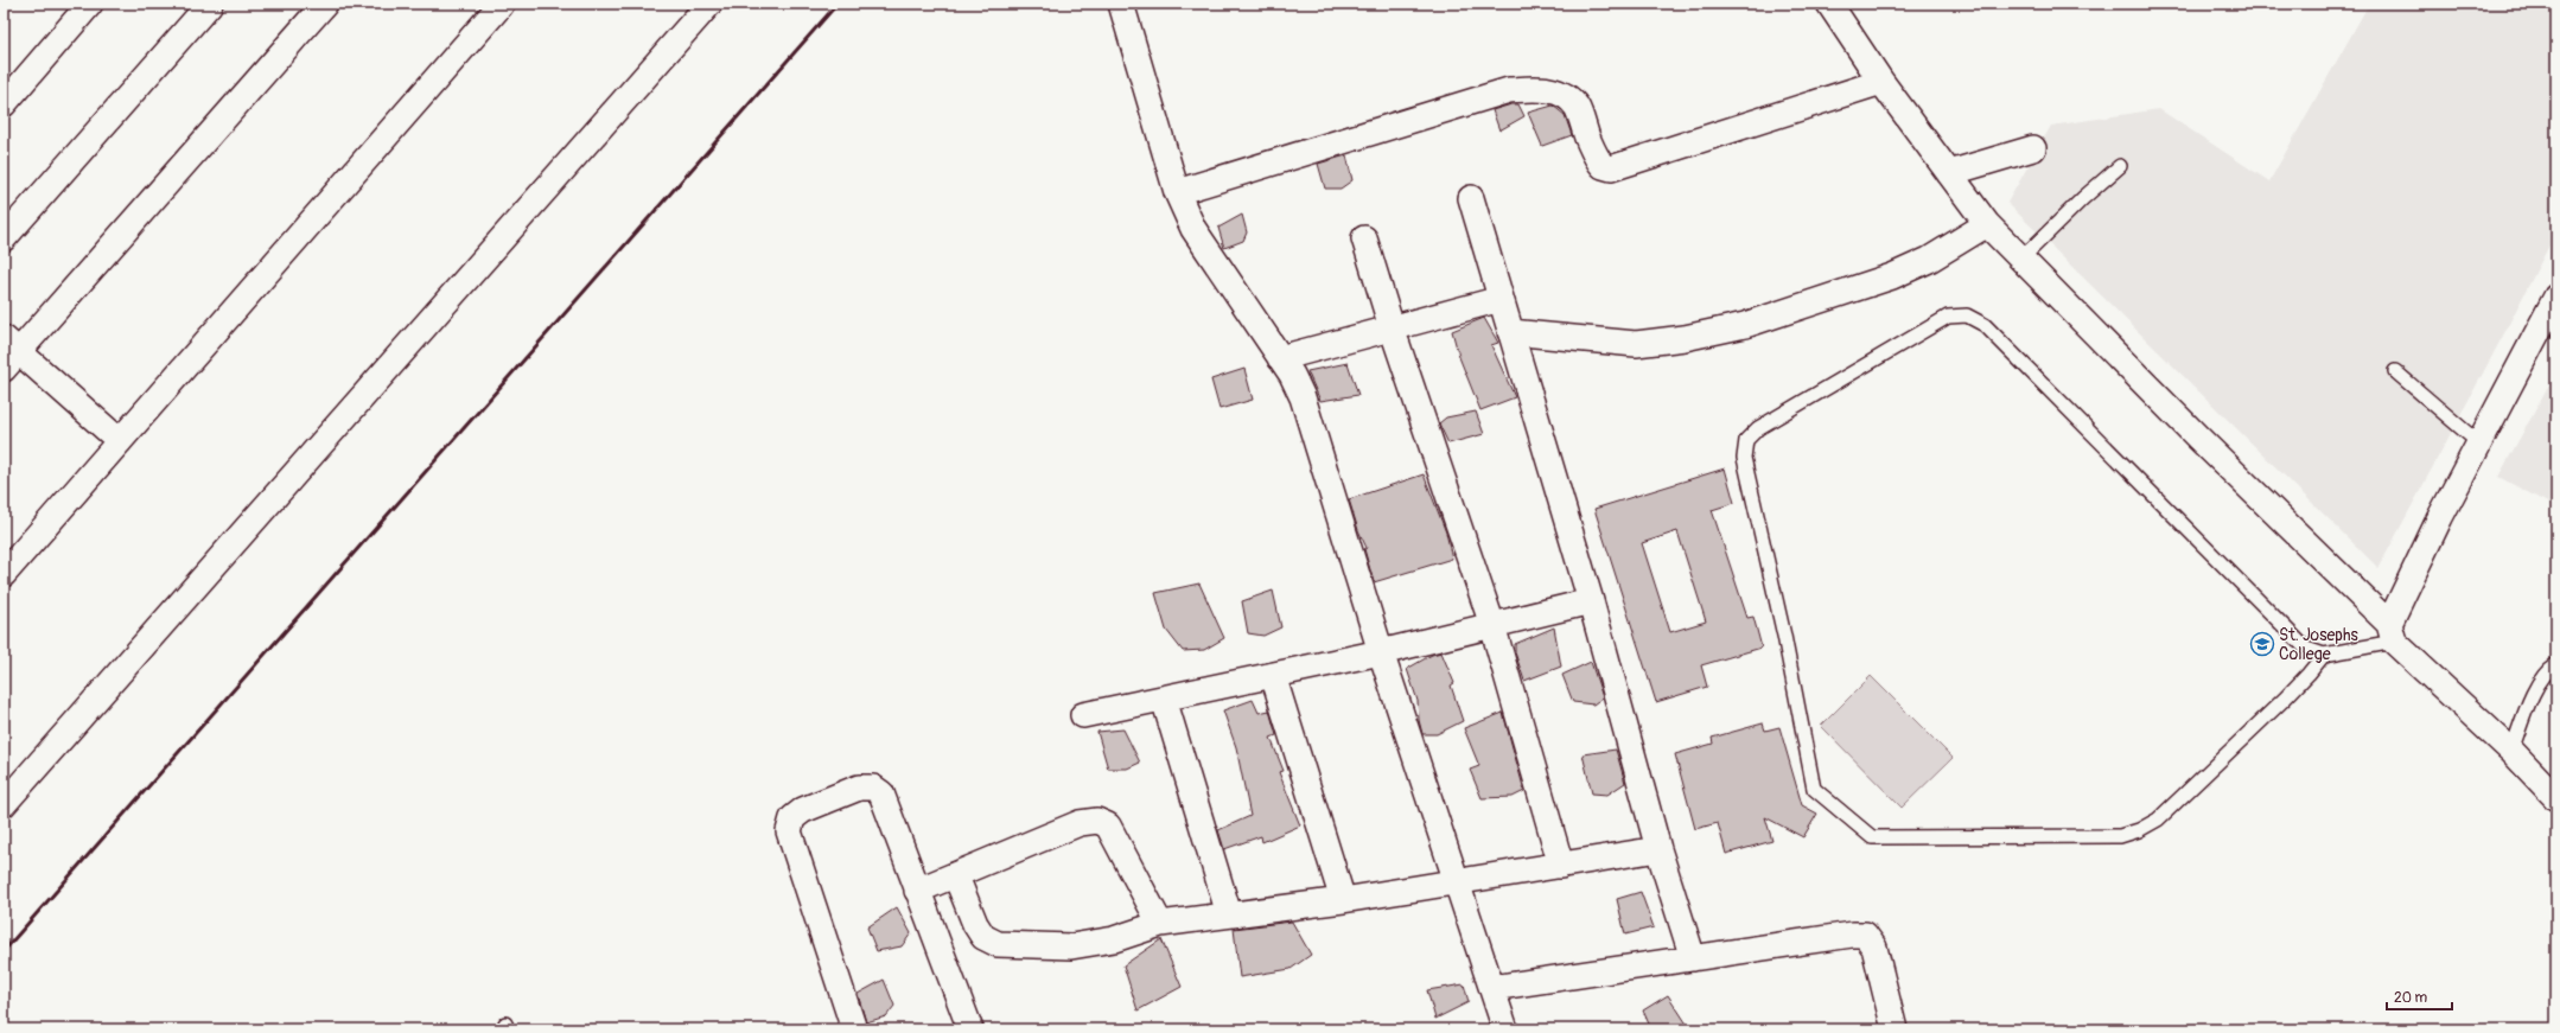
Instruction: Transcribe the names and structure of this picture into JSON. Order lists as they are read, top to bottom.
{
  "places": {
    "school or university": ["St. Josephs College"]
  },
  "scale_bar": "20 m"
}
